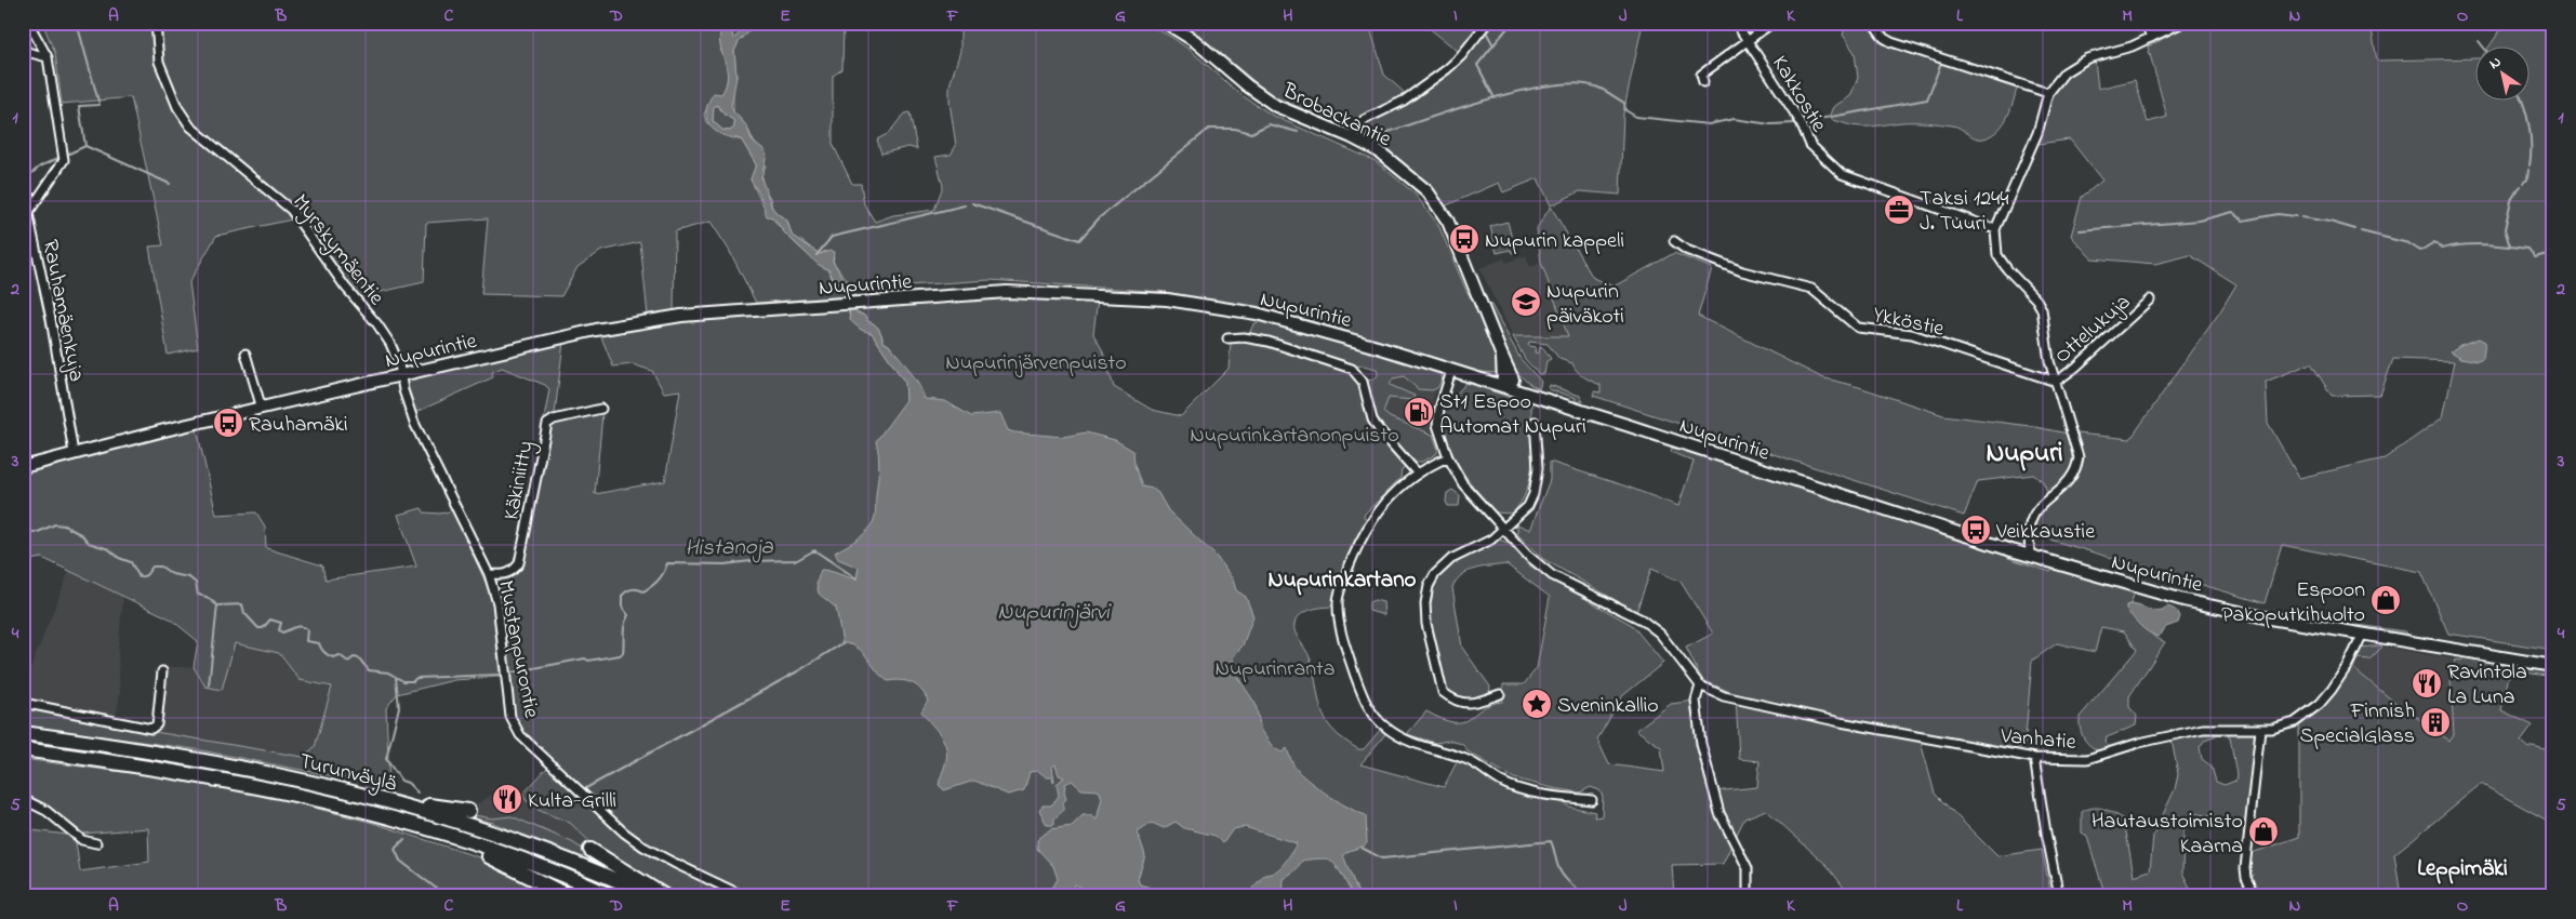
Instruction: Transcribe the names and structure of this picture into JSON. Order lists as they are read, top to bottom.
{
  "streets": {
    "highway": ["Turunväylä"],
    "main road": ["Brobackantie", "Nupurintie"],
    "street": [
      "Kakkostie",
      "Myrskymäentie",
      "Rauhamäenkuja",
      "Ykköstie",
      "Ottelukuja",
      "Käkiniitty",
      "Mustanpurontie",
      "Vanhatie"
    ]
  },
  "crossings": [
    ["Brobackantie", "Nupurintie"],
    ["Myrskymäentie", "Nupurintie"],
    ["Myrskymäentie", "Mustanpurontie"],
    ["Nupurintie", "Rauhamäenkuja"],
    ["Nupurintie", "Mustanpurontie"],
    ["Nupurintie", "Vanhatie"],
    ["Ykköstie", "Ottelukuja"],
    ["Käkiniitty", "Mustanpurontie"]
  ],
  "districts": ["Nupuri", "Nupurinkartano", "Leppimäki"],
  "water": ["Histanoja", "Nupurinjärvi"],
  "parks": ["Nupurinjärvenpuisto", "Nupurinkartanonpuisto", "Nupurinranta"],
  "places": {
    "office": ["Taksi 1244 J. Tuuri"],
    "bus stop": ["Nupurin kappeli", "Rauhamäki", "Veikkaustie"],
    "school or university": ["Nupurin päiväkoti"],
    "fuel station": ["St1 Espoo Automat Nupuri"],
    "shop": ["Espoon Pakoputkihuolto", "Hautaustoimisto Kaarna"],
    "restaurant": ["Ravintola La Luna", "Kulta-Grilli"],
    "place": ["Sveninkallio"],
    "building": ["Finnish SpecialGlass"]
  },
  "north": "top left",
  "grid": {
    "columns": [
      "A",
      "B",
      "C",
      "D",
      "E",
      "F",
      "G",
      "H",
      "I",
      "J",
      "K",
      "L",
      "M",
      "N",
      "O"
    ],
    "rows": [
      "1",
      "2",
      "3",
      "4",
      "5"
    ]
  }
}
